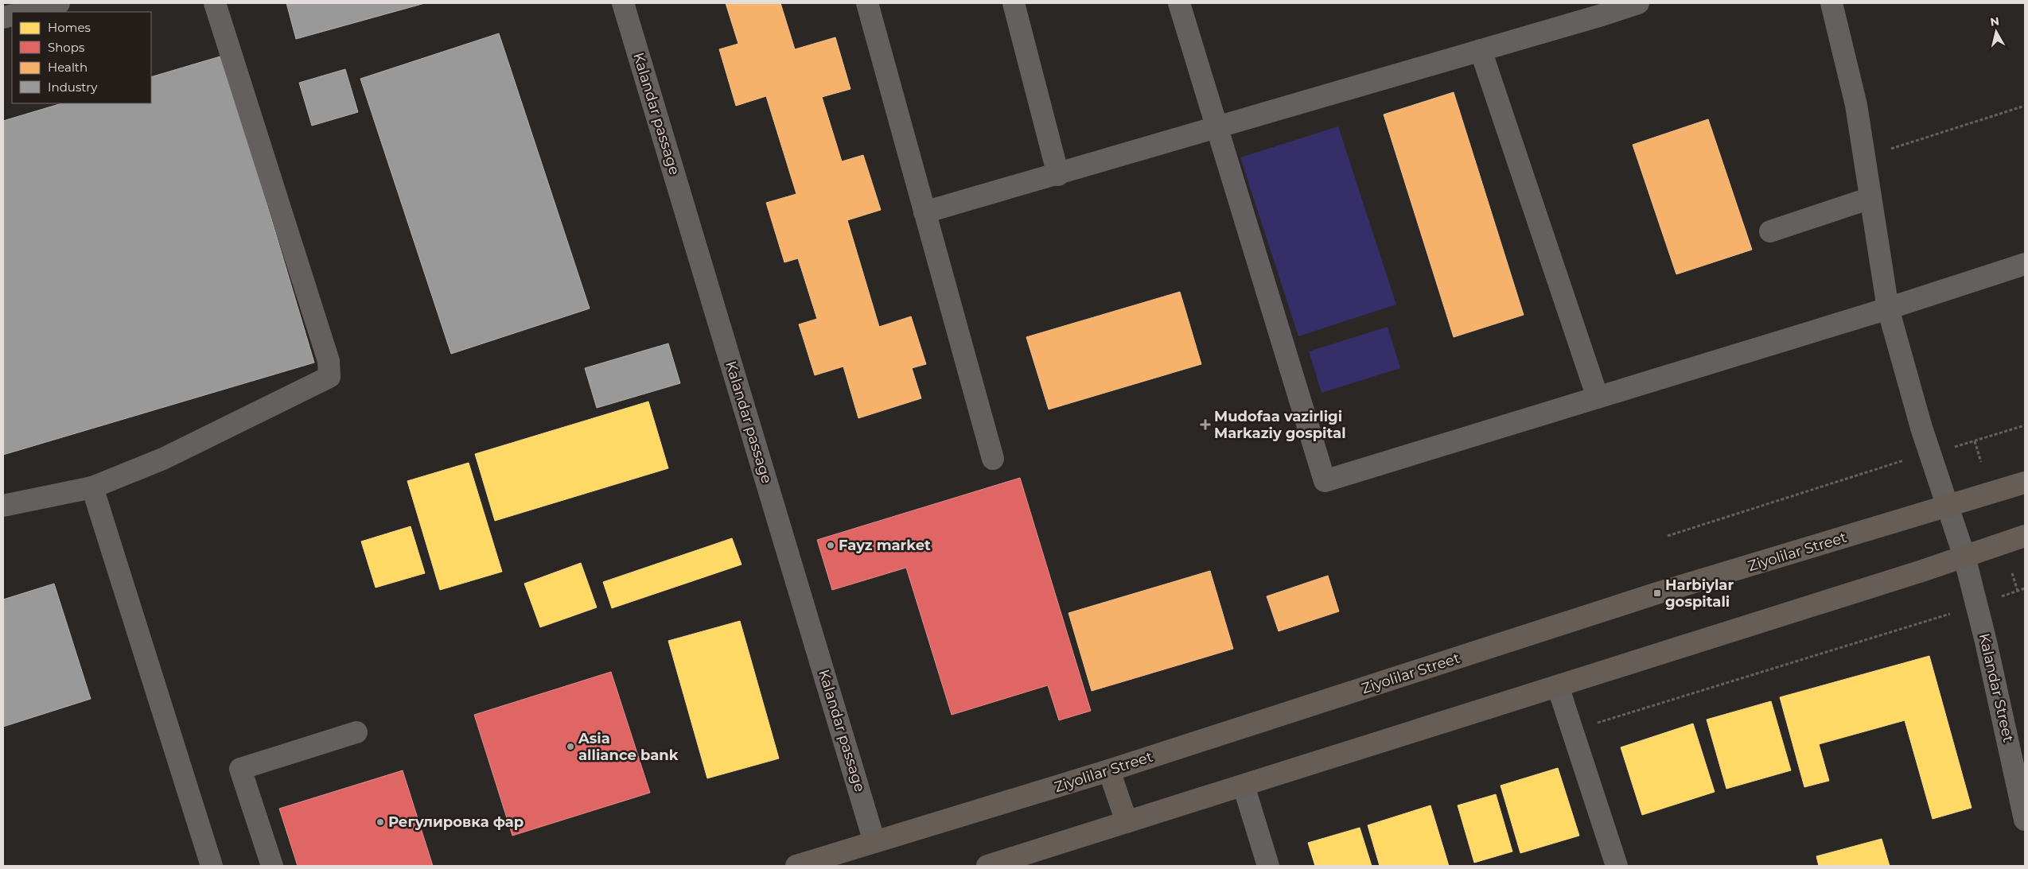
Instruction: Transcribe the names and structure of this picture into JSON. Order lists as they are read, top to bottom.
{
  "streets": {
    "main road": ["Ziyolilar Street"],
    "street": ["Kalandar passage", "Kalandar Street"]
  },
  "crossings": [
    ["Kalandar passage", "Ziyolilar Street"],
    ["Ziyolilar Street", "Kalandar Street"]
  ],
  "places": {
    "health": ["Mudofaa vazirligi Markaziy gospital"],
    "other": ["Fayz market", "Asia alliance bank", "Регулировка фар"],
    "transit": ["Harbiylar gospitali"]
  },
  "legend": [
    "Homes",
    "Shops",
    "Health",
    "Industry"
  ],
  "north": "top"
}
